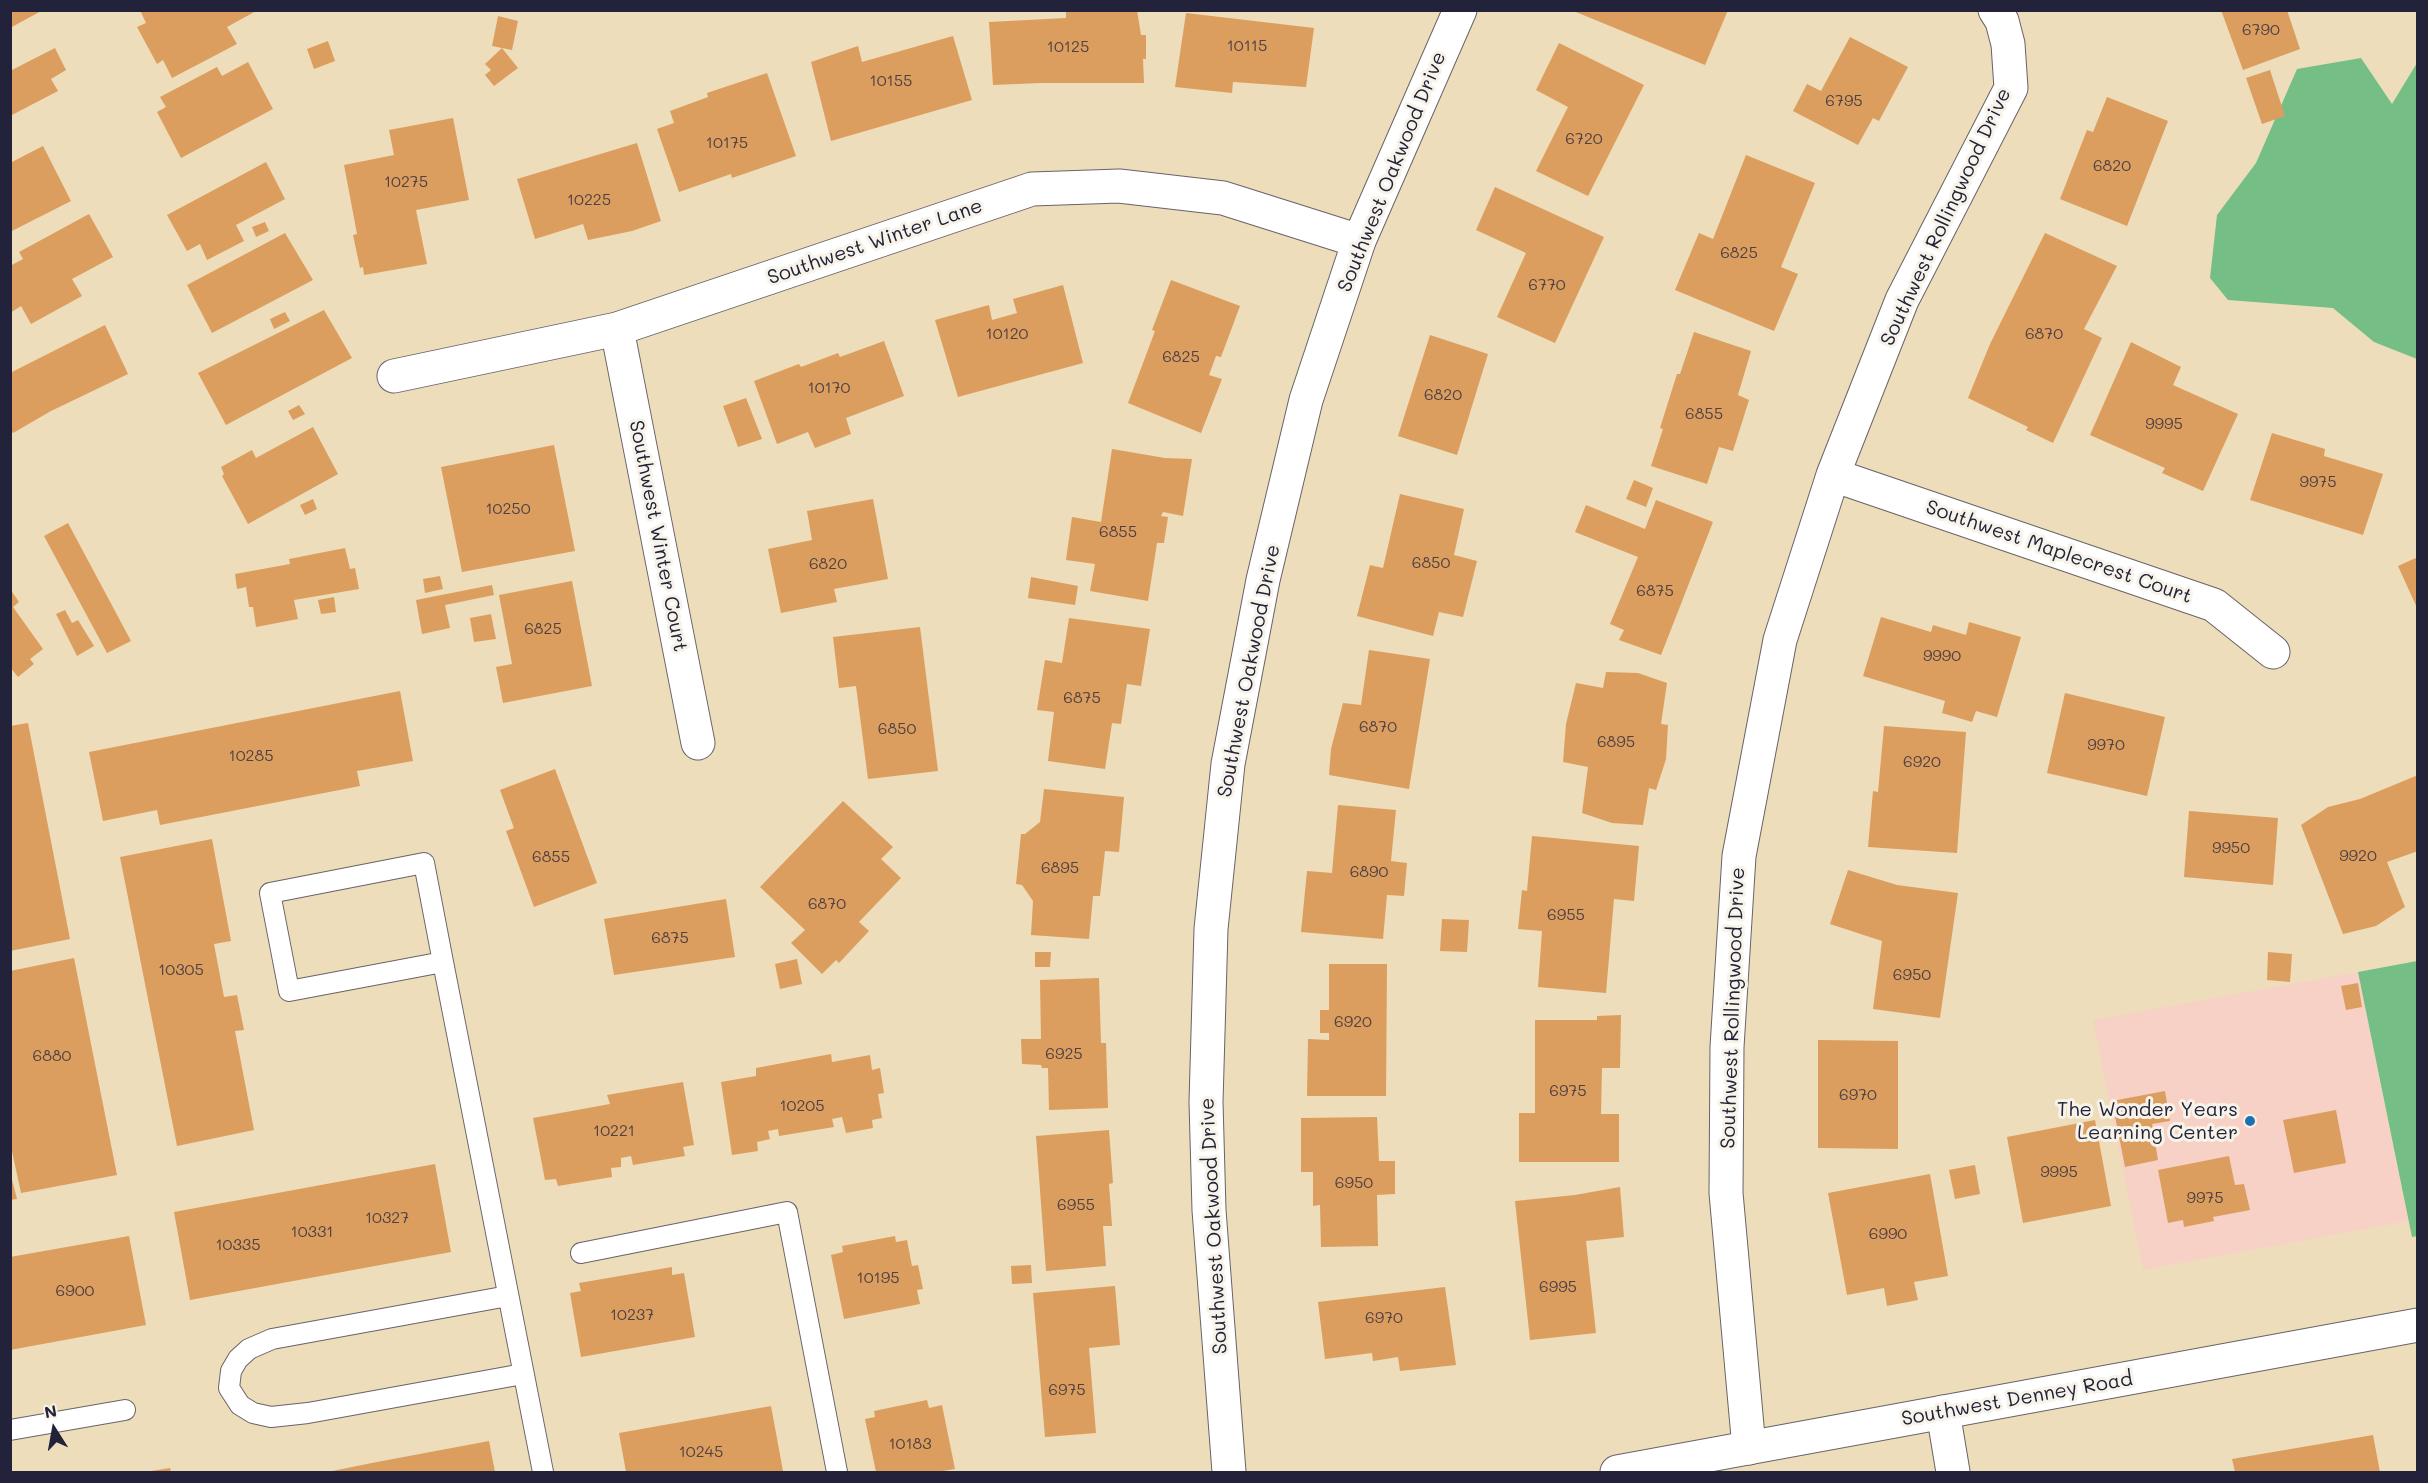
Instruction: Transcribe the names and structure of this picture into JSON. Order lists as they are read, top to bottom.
{
  "streets": {
    "street": [
      "Southwest Oakwood Drive",
      "Southwest Rollingwood Drive",
      "Southwest Winter Lane",
      "Southwest Winter Court",
      "Southwest Maplecrest Court",
      "Southwest Denney Road"
    ]
  },
  "crossings": [
    ["Southwest Oakwood Drive", "Southwest Winter Lane"],
    ["Southwest Rollingwood Drive", "Southwest Maplecrest Court"],
    ["Southwest Rollingwood Drive", "Southwest Denney Road"],
    ["Southwest Winter Lane", "Southwest Winter Court"]
  ],
  "places": ["The Wonder Years Learning Center"],
  "house_numbers": [
    "6790",
    "10115",
    "10125",
    "10155",
    "6795",
    "6720",
    "10175",
    "6820",
    "10275",
    "10225",
    "6825",
    "6770",
    "10120",
    "6870",
    "6825",
    "10170",
    "6820",
    "6855",
    "9995",
    "9975",
    "10250",
    "6855",
    "6850",
    "6820",
    "6875",
    "6825",
    "9990",
    "6875",
    "6870",
    "6850",
    "6895",
    "9970",
    "10285",
    "6920",
    "9950",
    "9920",
    "6855",
    "6895",
    "6890",
    "6870",
    "6955",
    "6875",
    "10305",
    "6950",
    "6920",
    "6925",
    "6880",
    "6975",
    "6970",
    "10205",
    "10221",
    "9995",
    "6950",
    "9975",
    "6955",
    "10327",
    "10331",
    "6990",
    "10335",
    "10195",
    "6995",
    "6900",
    "10237",
    "6970",
    "6975",
    "10183",
    "10245"
  ],
  "north": "top"
}
